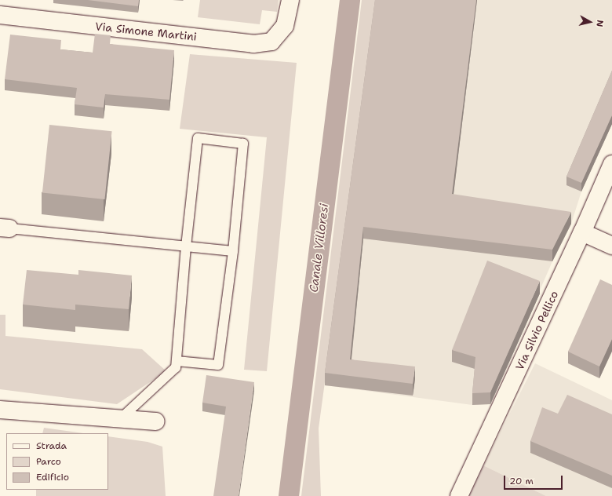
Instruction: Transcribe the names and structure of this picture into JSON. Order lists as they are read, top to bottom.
{
  "streets": {
    "street": ["Via Simone Martini", "Via Silvio Pellico"]
  },
  "water": ["Canale Villoresi"],
  "legend": ["Strada", "Parco", "Edificio"],
  "scale_bar": "20 m",
  "north": "right"
}
